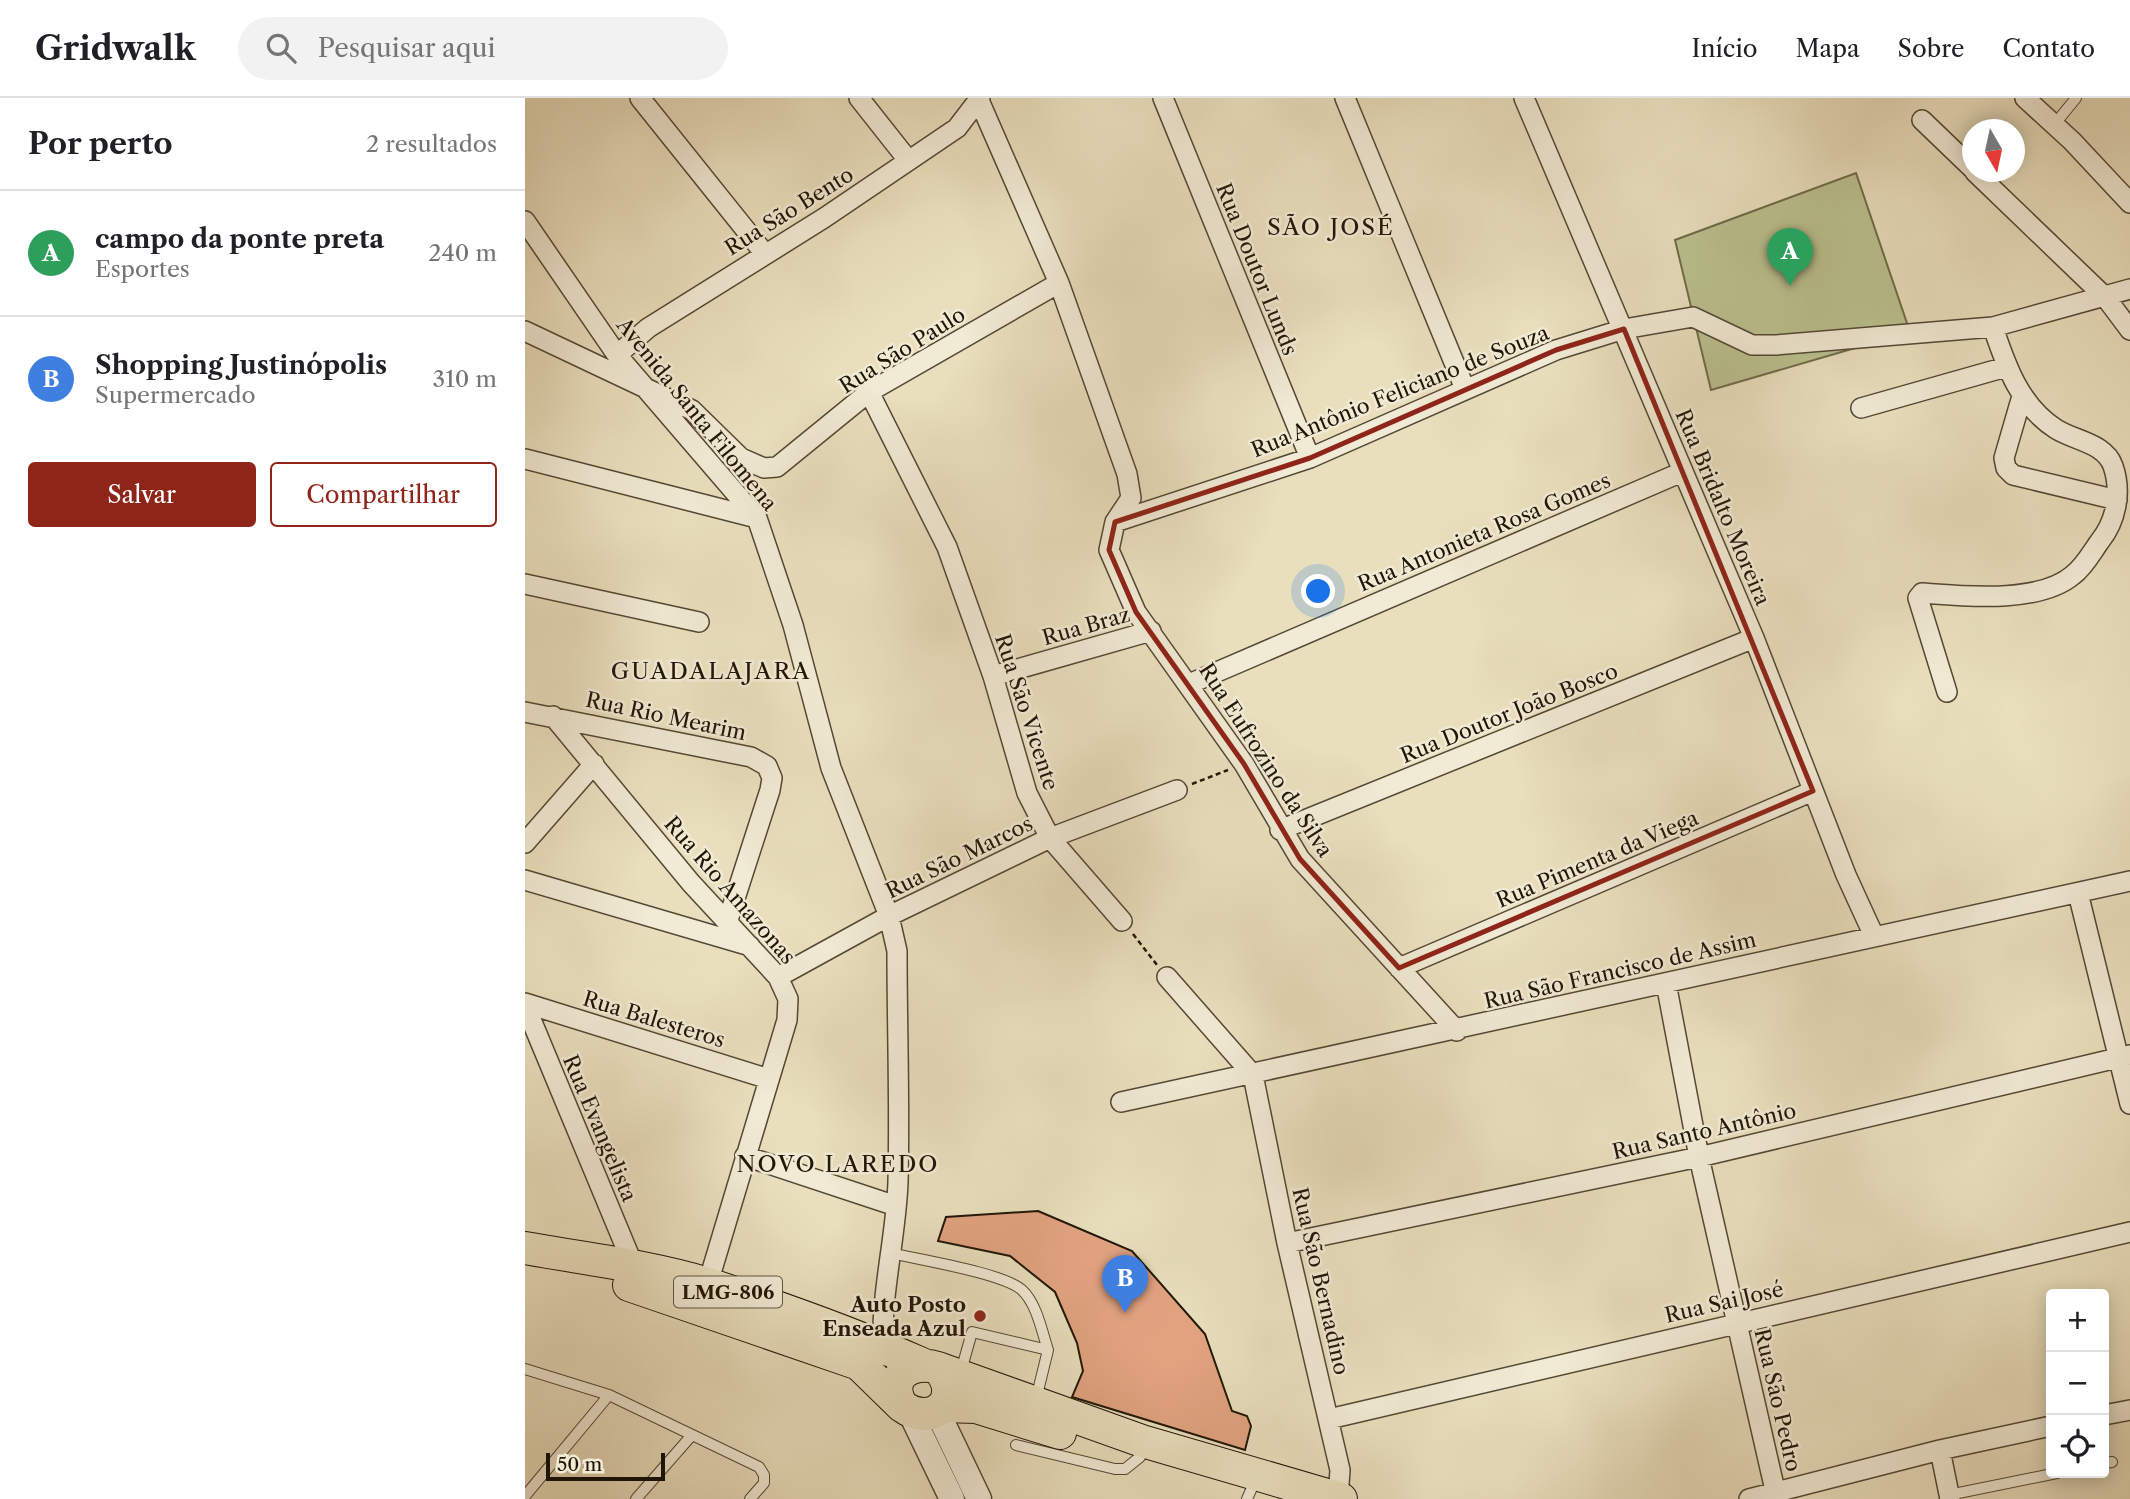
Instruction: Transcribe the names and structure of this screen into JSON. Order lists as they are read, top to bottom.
{
  "streets": {
    "highway": ["LMG-806"],
    "street": [
      "Rua São Bento",
      "Rua Doutor Lunds",
      "Rua São Paulo",
      "Rua Antônio Feliciano de Souza",
      "Avenida Santa Filomena",
      "Rua Bridalto Moreira",
      "Rua Antonieta Rosa Gomes",
      "Rua Braz",
      "Rua São Vicente",
      "Rua Doutor João Bosco",
      "Rua Rio Mearim",
      "Rua Eufrozino da Silva",
      "Rua São Marcos",
      "Rua Pimenta da Viega",
      "Rua Rio Amazonas",
      "Rua São Francisco de Assim",
      "Rua Balesteros",
      "Rua Evangelista",
      "Rua Santo Antônio",
      "Rua São Bernadino",
      "Rua Sai José",
      "Rua São Pedro"
    ]
  },
  "crossings": [
    ["Rua São Bento", "Avenida Santa Filomena"],
    ["Rua Doutor Lunds", "Rua Antônio Feliciano de Souza"],
    ["Rua São Paulo", "Avenida Santa Filomena"],
    ["Rua São Paulo", "Rua São Vicente"],
    ["Rua Antônio Feliciano de Souza", "Rua Bridalto Moreira"],
    ["Rua Antônio Feliciano de Souza", "Rua Eufrozino da Silva"],
    ["Avenida Santa Filomena", "Rua São Marcos"],
    ["Avenida Santa Filomena", "LMG-806"],
    ["Rua Bridalto Moreira", "Rua Antonieta Rosa Gomes"],
    ["Rua Bridalto Moreira", "Rua Doutor João Bosco"],
    ["Rua Bridalto Moreira", "Rua Pimenta da Viega"],
    ["Rua Bridalto Moreira", "Rua São Francisco de Assim"],
    ["Rua Antonieta Rosa Gomes", "Rua Eufrozino da Silva"],
    ["Rua Braz", "Rua São Vicente"],
    ["Rua Braz", "Rua Eufrozino da Silva"],
    ["Rua São Vicente", "Rua São Marcos"],
    ["Rua Doutor João Bosco", "Rua Eufrozino da Silva"],
    ["Rua Rio Mearim", "Rua Rio Amazonas"],
    ["Rua Eufrozino da Silva", "Rua Pimenta da Viega"],
    ["Rua Eufrozino da Silva", "Rua São Francisco de Assim"],
    ["Rua São Marcos", "Rua Rio Amazonas"],
    ["Rua Rio Amazonas", "Rua Balesteros"],
    ["Rua Rio Amazonas", "LMG-806"],
    ["Rua São Francisco de Assim", "Rua São Bernadino"],
    ["Rua São Francisco de Assim", "Rua São Pedro"],
    ["Rua Balesteros", "Rua Evangelista"],
    ["Rua Evangelista", "LMG-806"],
    ["Rua Santo Antônio", "Rua São Bernadino"],
    ["Rua Santo Antônio", "Rua São Pedro"],
    ["Rua São Bernadino", "LMG-806"],
    ["Rua São Bernadino", "Rua Sai José"],
    ["Rua Sai José", "Rua São Pedro"]
  ],
  "districts": ["SÃO JOSÉ", "GUADALAJARA", "NOVO LAREDO"],
  "places": ["Auto Posto Enseada Azul"],
  "scale_bar": "50 m",
  "north": "bottom",
  "page": {
    "header": "Gridwalk",
    "search": "Pesquisar aqui",
    "nav": [
      "Início",
      "Mapa",
      "Sobre",
      "Contato"
    ],
    "heading": ["Por perto", "2 resultados"],
    "list": [
      {
        "mark": "A",
        "name": "campo da ponte preta",
        "note": "Esportes",
        "value": "240 m"
      },
      {
        "mark": "B",
        "name": "Shopping Justinópolis",
        "note": "Supermercado",
        "value": "310 m"
      }
    ],
    "pins": ["A", "B"],
    "buttons": ["Salvar", "Compartilhar"],
    "map_buttons": ["+", "−"],
    "scale": "50 m"
  }
}
